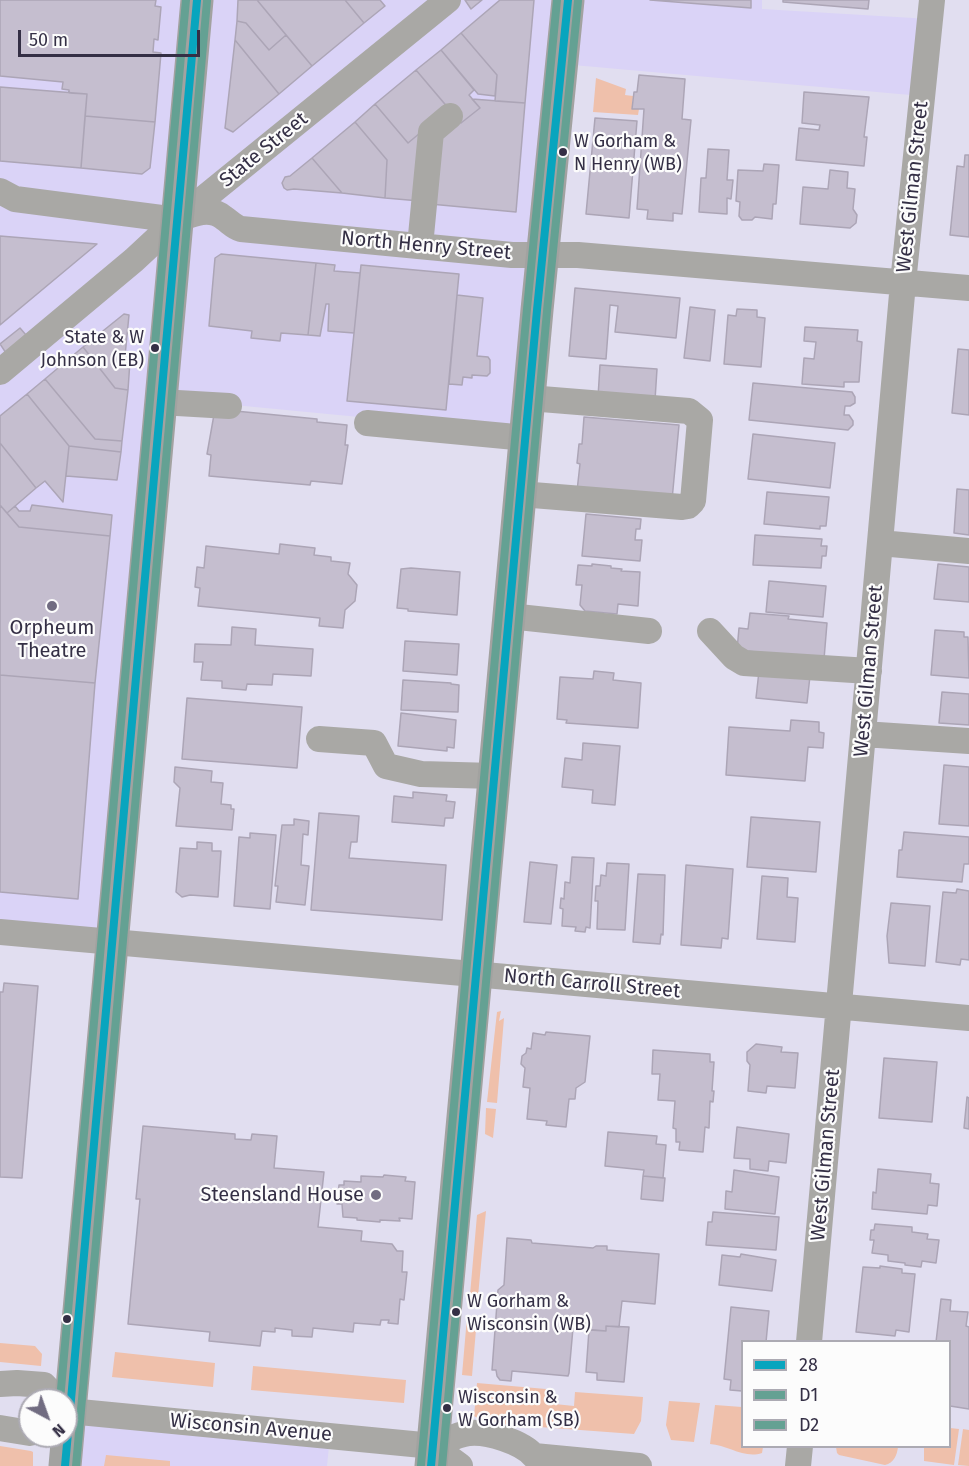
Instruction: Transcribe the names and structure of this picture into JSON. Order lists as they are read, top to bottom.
{
  "streets": {
    "street": [
      "State Street",
      "West Gilman Street",
      "North Henry Street",
      "North Carroll Street",
      "Wisconsin Avenue"
    ]
  },
  "crossings": [
    ["State Street", "North Henry Street"],
    ["West Gilman Street", "North Henry Street"],
    ["West Gilman Street", "North Carroll Street"]
  ],
  "places": [
    "W Gorham & N Henry (WB)",
    "State & W Johnson (EB)",
    "Orpheum Theatre",
    "Steensland House",
    "W Gorham & Wisconsin (WB)",
    "Wisconsin & W Gorham (SB)"
  ],
  "lines": ["transit line 28", "transit line D2", "transit line D1"],
  "legend": ["28", "D1", "D2"],
  "scale_bar": "50 m",
  "north": "bottom right"
}
